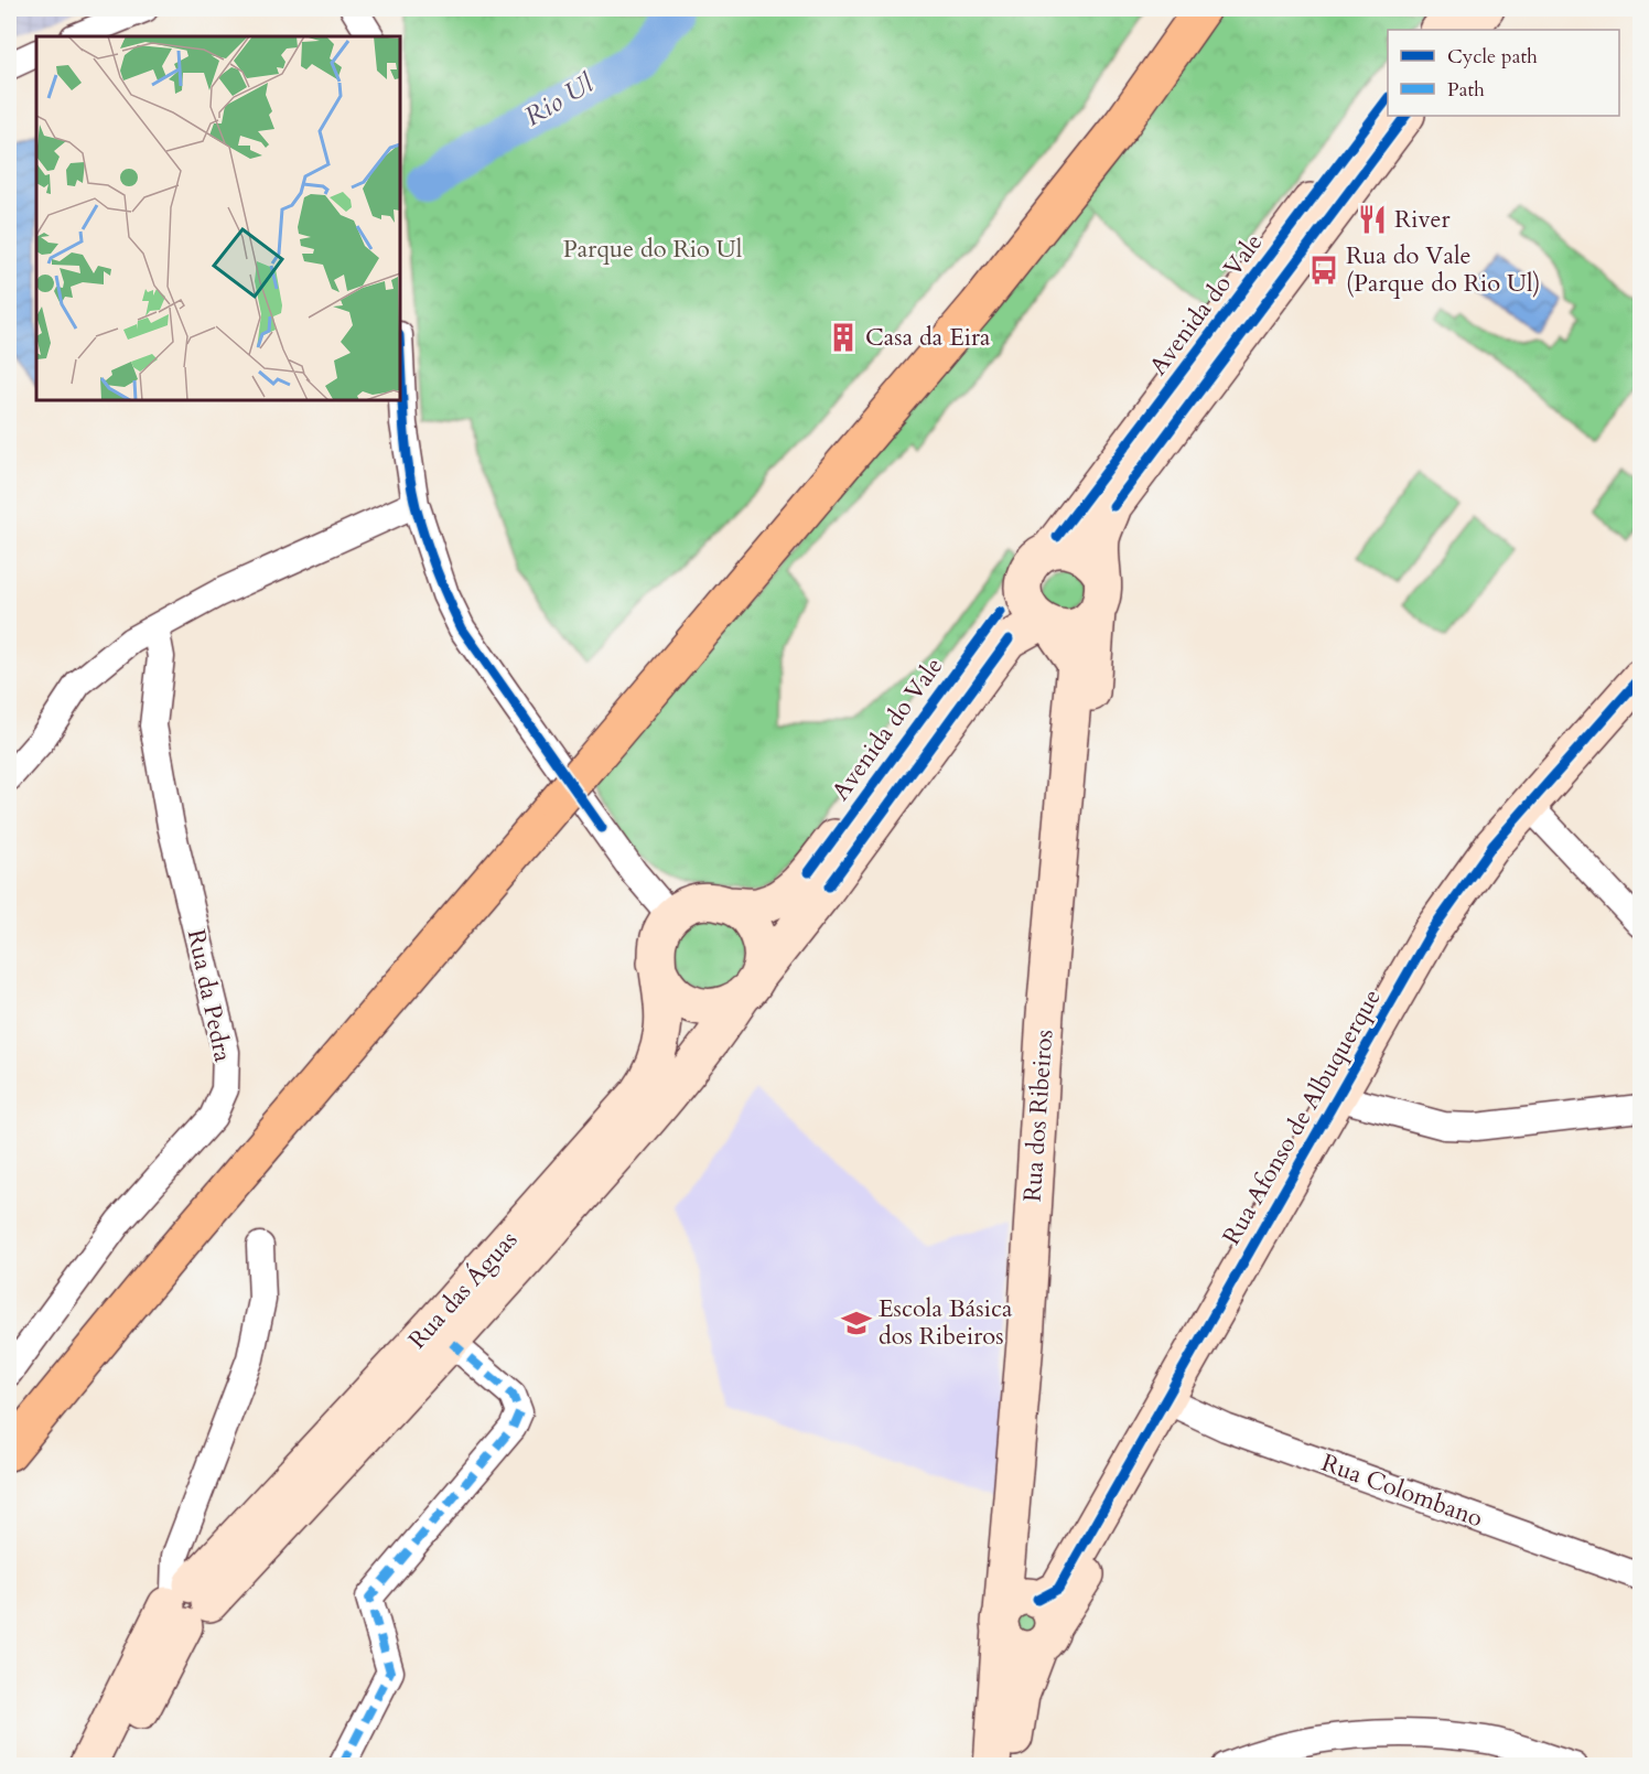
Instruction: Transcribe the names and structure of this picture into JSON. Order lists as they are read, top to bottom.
{
  "streets": {
    "main road": [
      "Avenida do Vale",
      "Rua dos Ribeiros",
      "Rua Afonso de Albuquerque",
      "Rua das Águas"
    ],
    "street": ["Rua da Pedra", "Rua Colombano"]
  },
  "crossings": [
    ["Avenida do Vale", "Rua dos Ribeiros"],
    ["Avenida do Vale", "Rua das Águas"],
    ["Rua dos Ribeiros", "Rua Afonso de Albuquerque"],
    ["Rua Afonso de Albuquerque", "Rua Colombano"]
  ],
  "water": ["Rio Ul"],
  "parks": ["Parque do Rio Ul"],
  "places": {
    "restaurant": ["River"],
    "bus stop": ["Rua do Vale (Parque do Rio Ul)"],
    "building": ["Casa da Eira"],
    "school or university": ["Escola Básica dos Ribeiros"]
  },
  "legend": ["Cycle path", "Path"]
}
